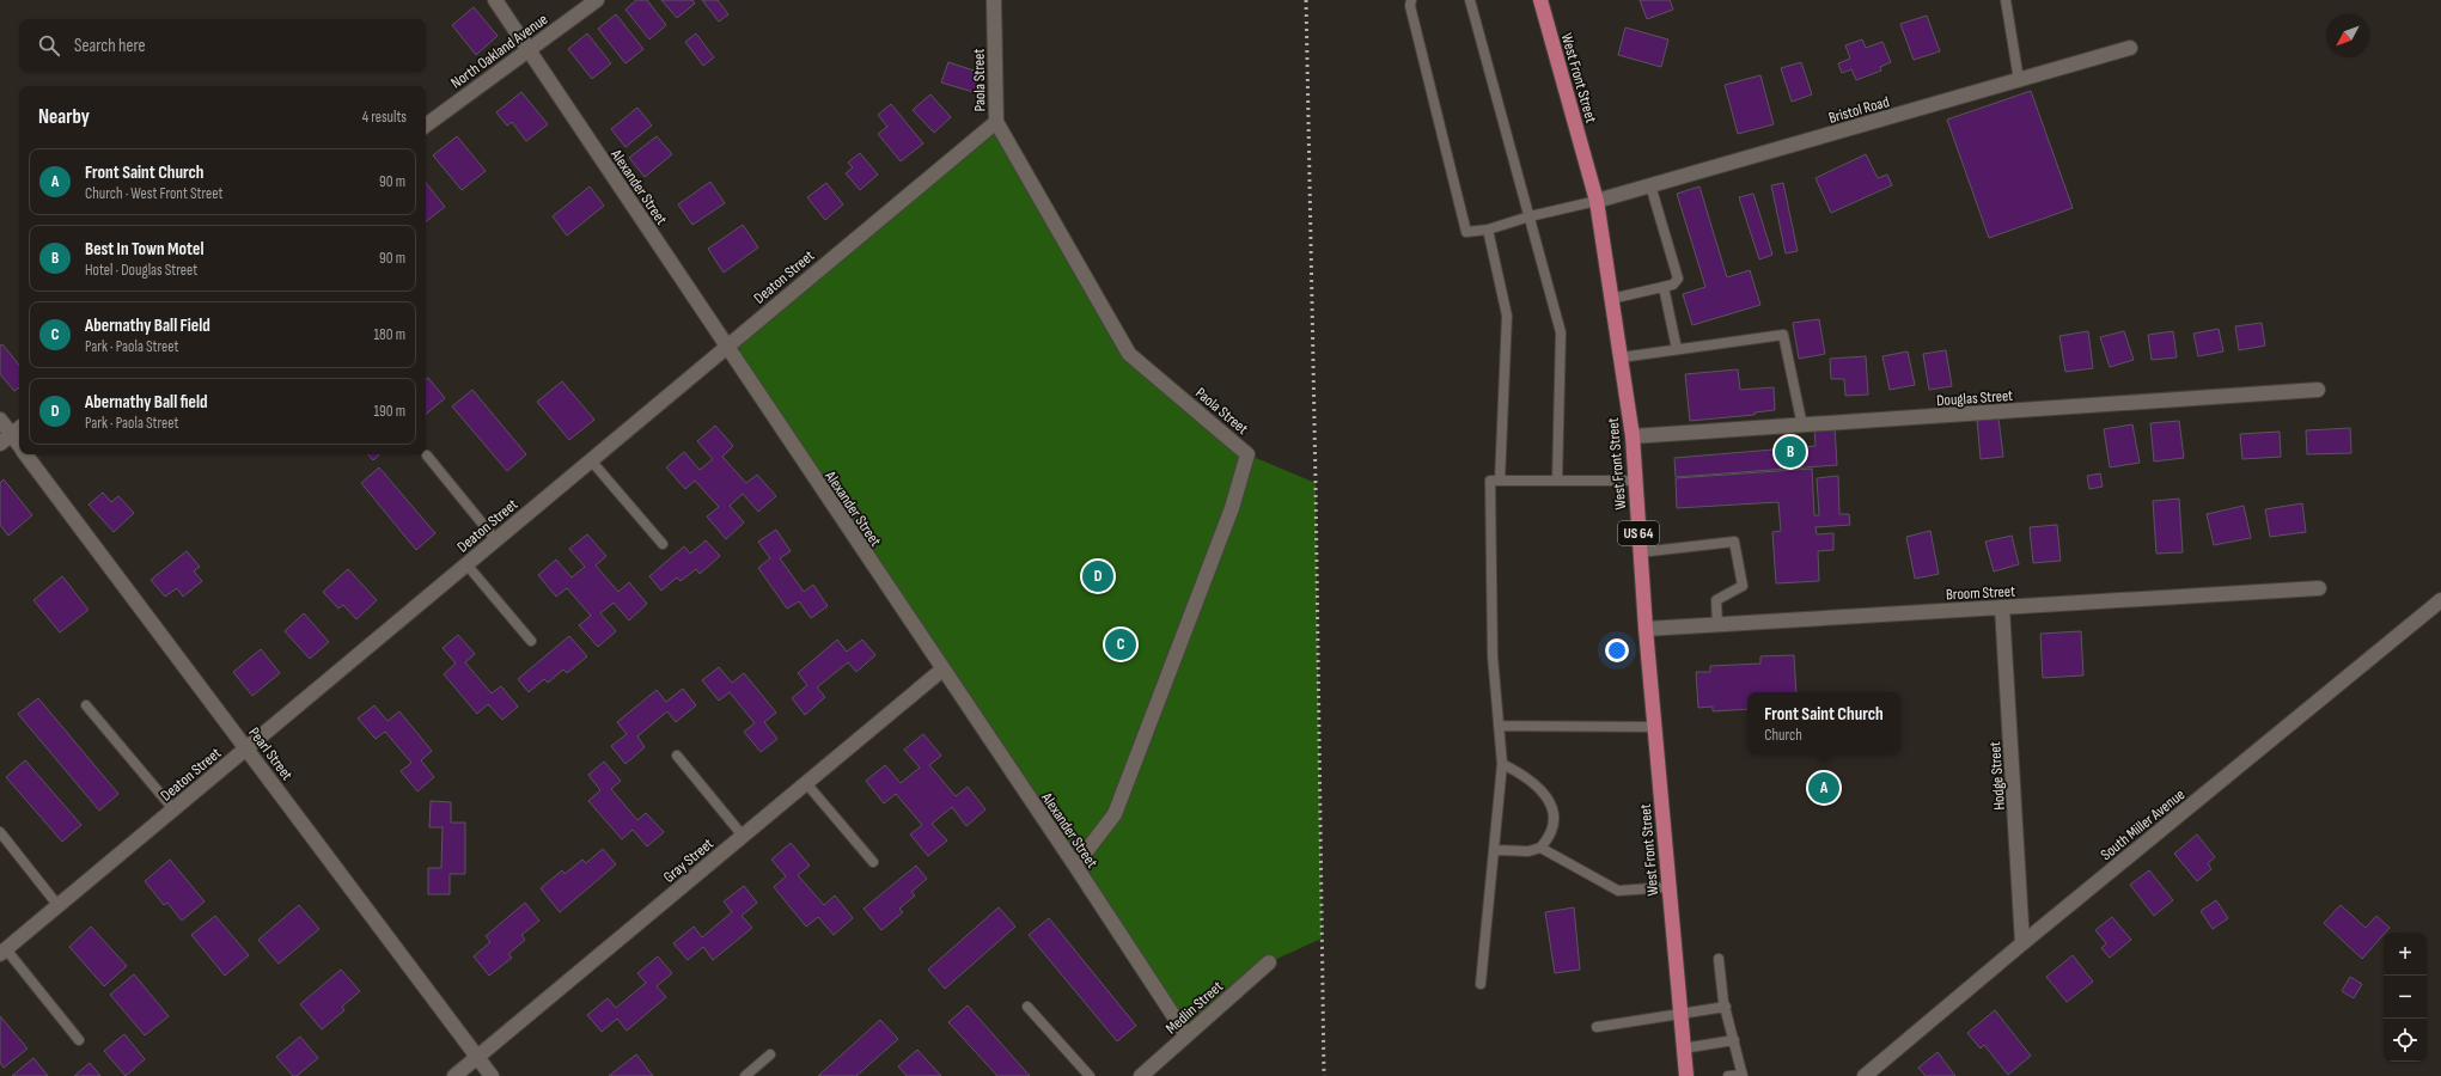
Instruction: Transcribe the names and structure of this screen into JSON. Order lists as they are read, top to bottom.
{
  "streets": {
    "main road": ["West Front Street", "US 64"],
    "street": [
      "North Oakland Avenue",
      "Paola Street",
      "Bristol Road",
      "Alexander Street",
      "Deaton Street",
      "Douglas Street",
      "Broom Street",
      "Pearl Street",
      "Hodge Street",
      "South Miller Avenue",
      "Gray Street",
      "Medlin Street"
    ]
  },
  "crossings": [
    ["North Oakland Avenue", "Alexander Street"],
    ["West Front Street", "Bristol Road"],
    ["West Front Street", "Douglas Street"],
    ["West Front Street", "Broom Street"],
    ["Paola Street", "Alexander Street"],
    ["Paola Street", "Deaton Street"],
    ["Alexander Street", "Deaton Street"],
    ["Alexander Street", "Gray Street"],
    ["Alexander Street", "Medlin Street"],
    ["Deaton Street", "Pearl Street"],
    ["Broom Street", "Hodge Street"],
    ["Pearl Street", "Gray Street"],
    ["Hodge Street", "South Miller Avenue"]
  ],
  "north": "bottom left",
  "page": {
    "search": "Search here",
    "heading": ["Nearby", "4 results"],
    "list": [
      {
        "mark": "A",
        "name": "Front Saint Church",
        "note": "Church · West Front Street",
        "value": "90 m"
      },
      {
        "mark": "B",
        "name": "Best In Town Motel",
        "note": "Hotel · Douglas Street",
        "value": "90 m"
      },
      {
        "mark": "C",
        "name": "Abernathy Ball Field",
        "note": "Park · Paola Street",
        "value": "180 m"
      },
      {
        "mark": "D",
        "name": "Abernathy Ball field",
        "note": "Park · Paola Street",
        "value": "190 m"
      }
    ],
    "pins": [
      "B",
      "D",
      "C",
      "A"
    ],
    "popup": ["Front Saint Church", "Church"],
    "map_buttons": ["+", "−"]
  }
}
